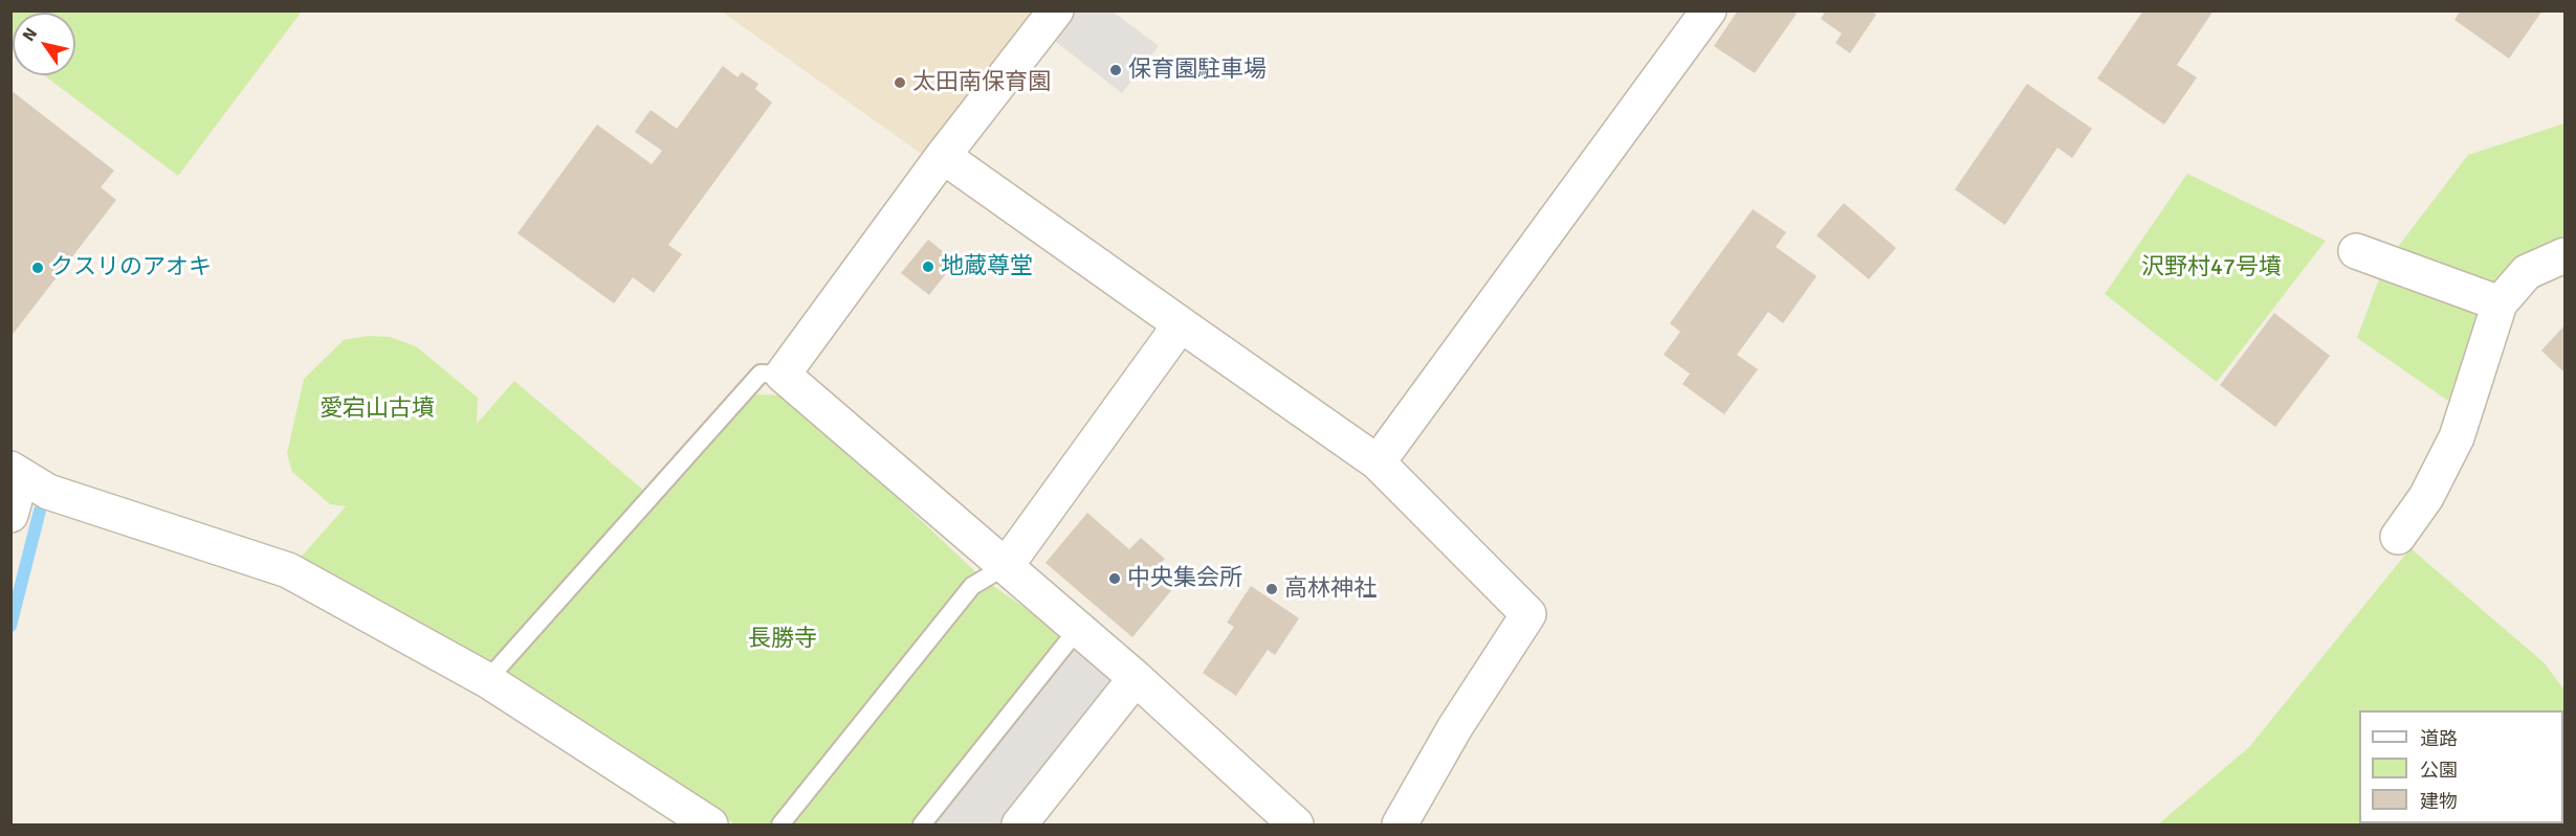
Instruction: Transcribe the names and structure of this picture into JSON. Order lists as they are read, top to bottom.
{
  "parks": ["沢野村47号墳", "愛宕山古墳", "長勝寺"],
  "places": [
    "保育園駐車場",
    "太田南保育園",
    "地蔵尊堂",
    "クスリのアオキ",
    "中央集会所",
    "高林神社"
  ],
  "legend": ["道路", "公園", "建物"],
  "north": "top left"
}
